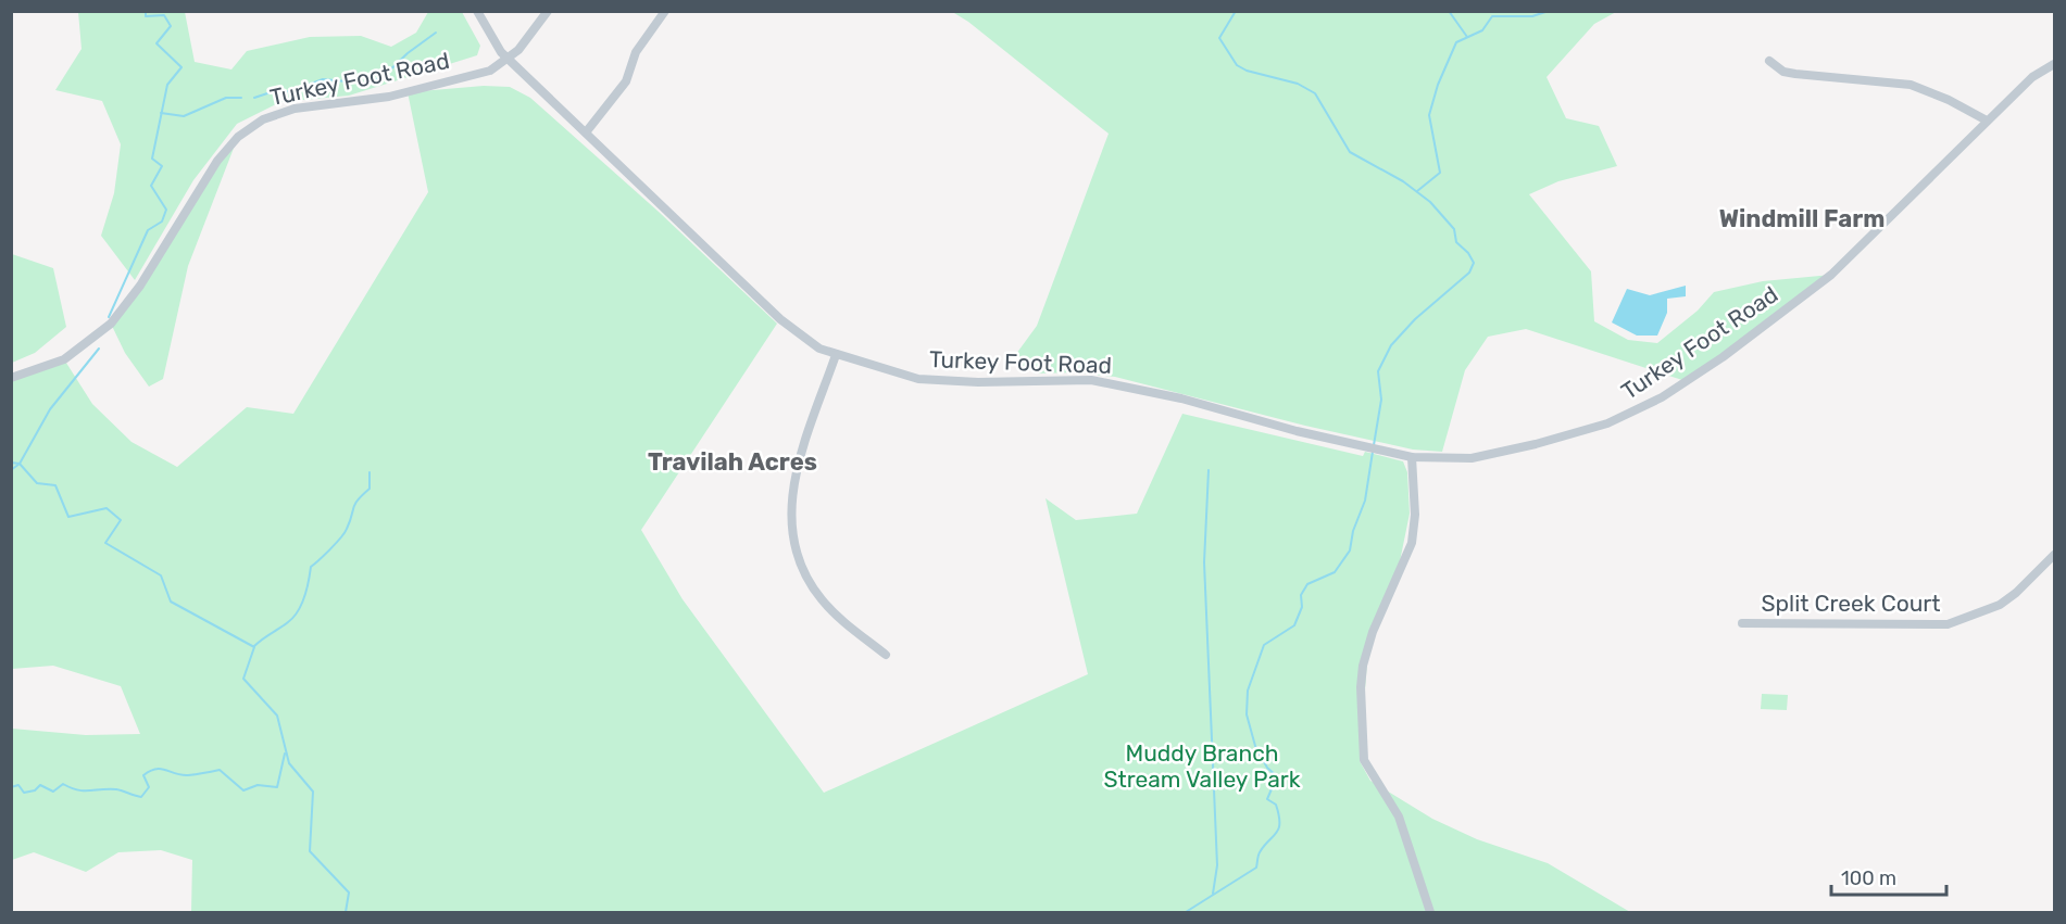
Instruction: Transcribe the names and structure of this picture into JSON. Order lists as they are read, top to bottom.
{
  "streets": {
    "street": ["Turkey Foot Road", "Split Creek Court"]
  },
  "districts": ["Windmill Farm", "Travilah Acres"],
  "parks": ["Muddy Branch Stream Valley Park"],
  "scale_bar": "100 m"
}
